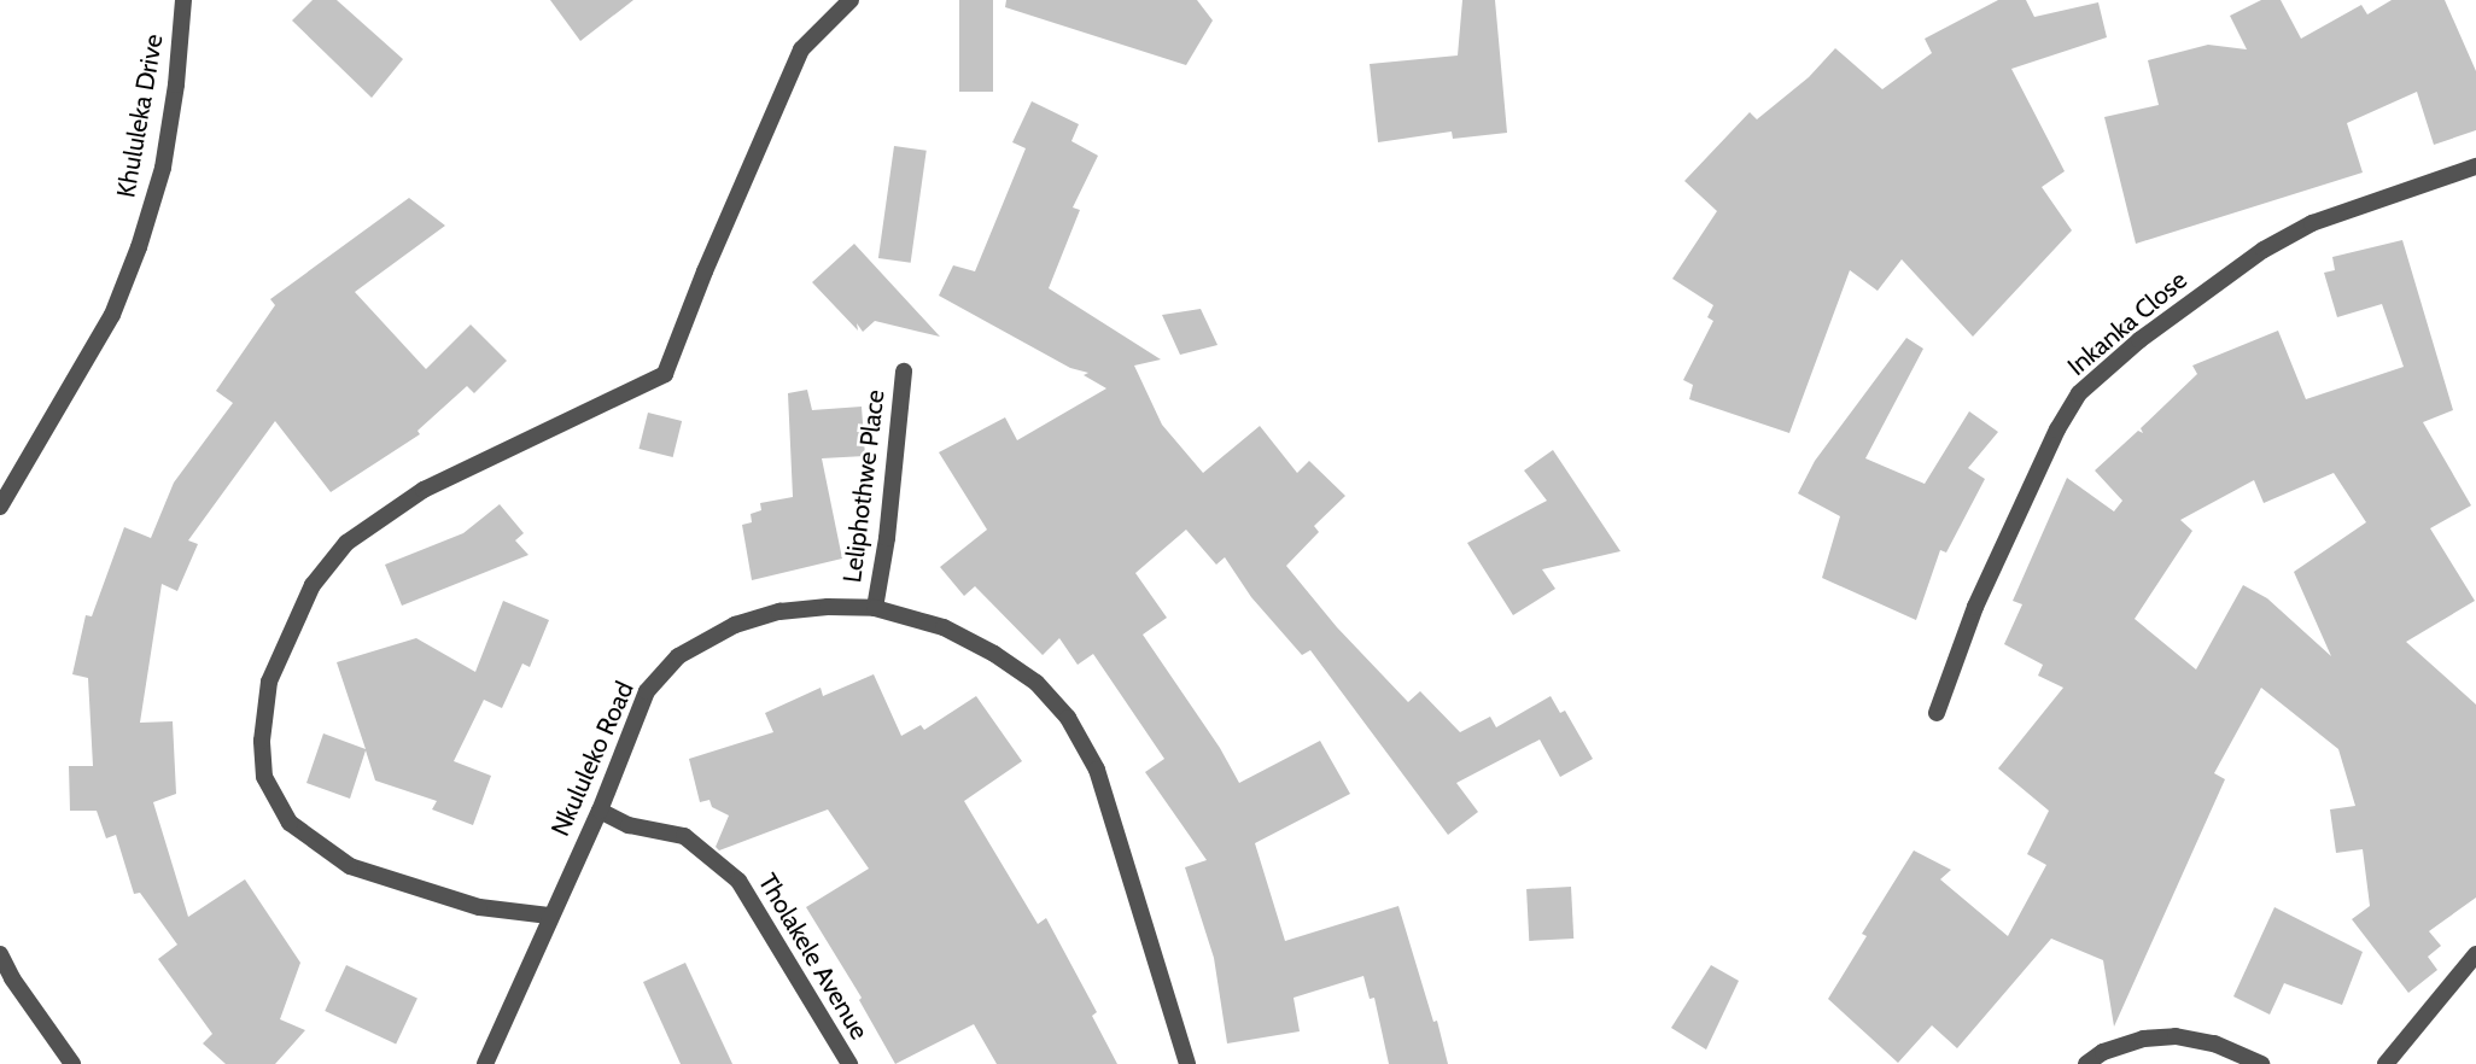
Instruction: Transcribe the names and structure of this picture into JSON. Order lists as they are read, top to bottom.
{
  "streets": {
    "street": [
      "Khululeka Drive",
      "Inkanka Close",
      "Leliphothwe Place",
      "Nkululeko Road",
      "Tholakele Avenue"
    ]
  },
  "crossings": [
    ["Leliphothwe Place", "Nkululeko Road"],
    ["Nkululeko Road", "Tholakele Avenue"]
  ]
}
